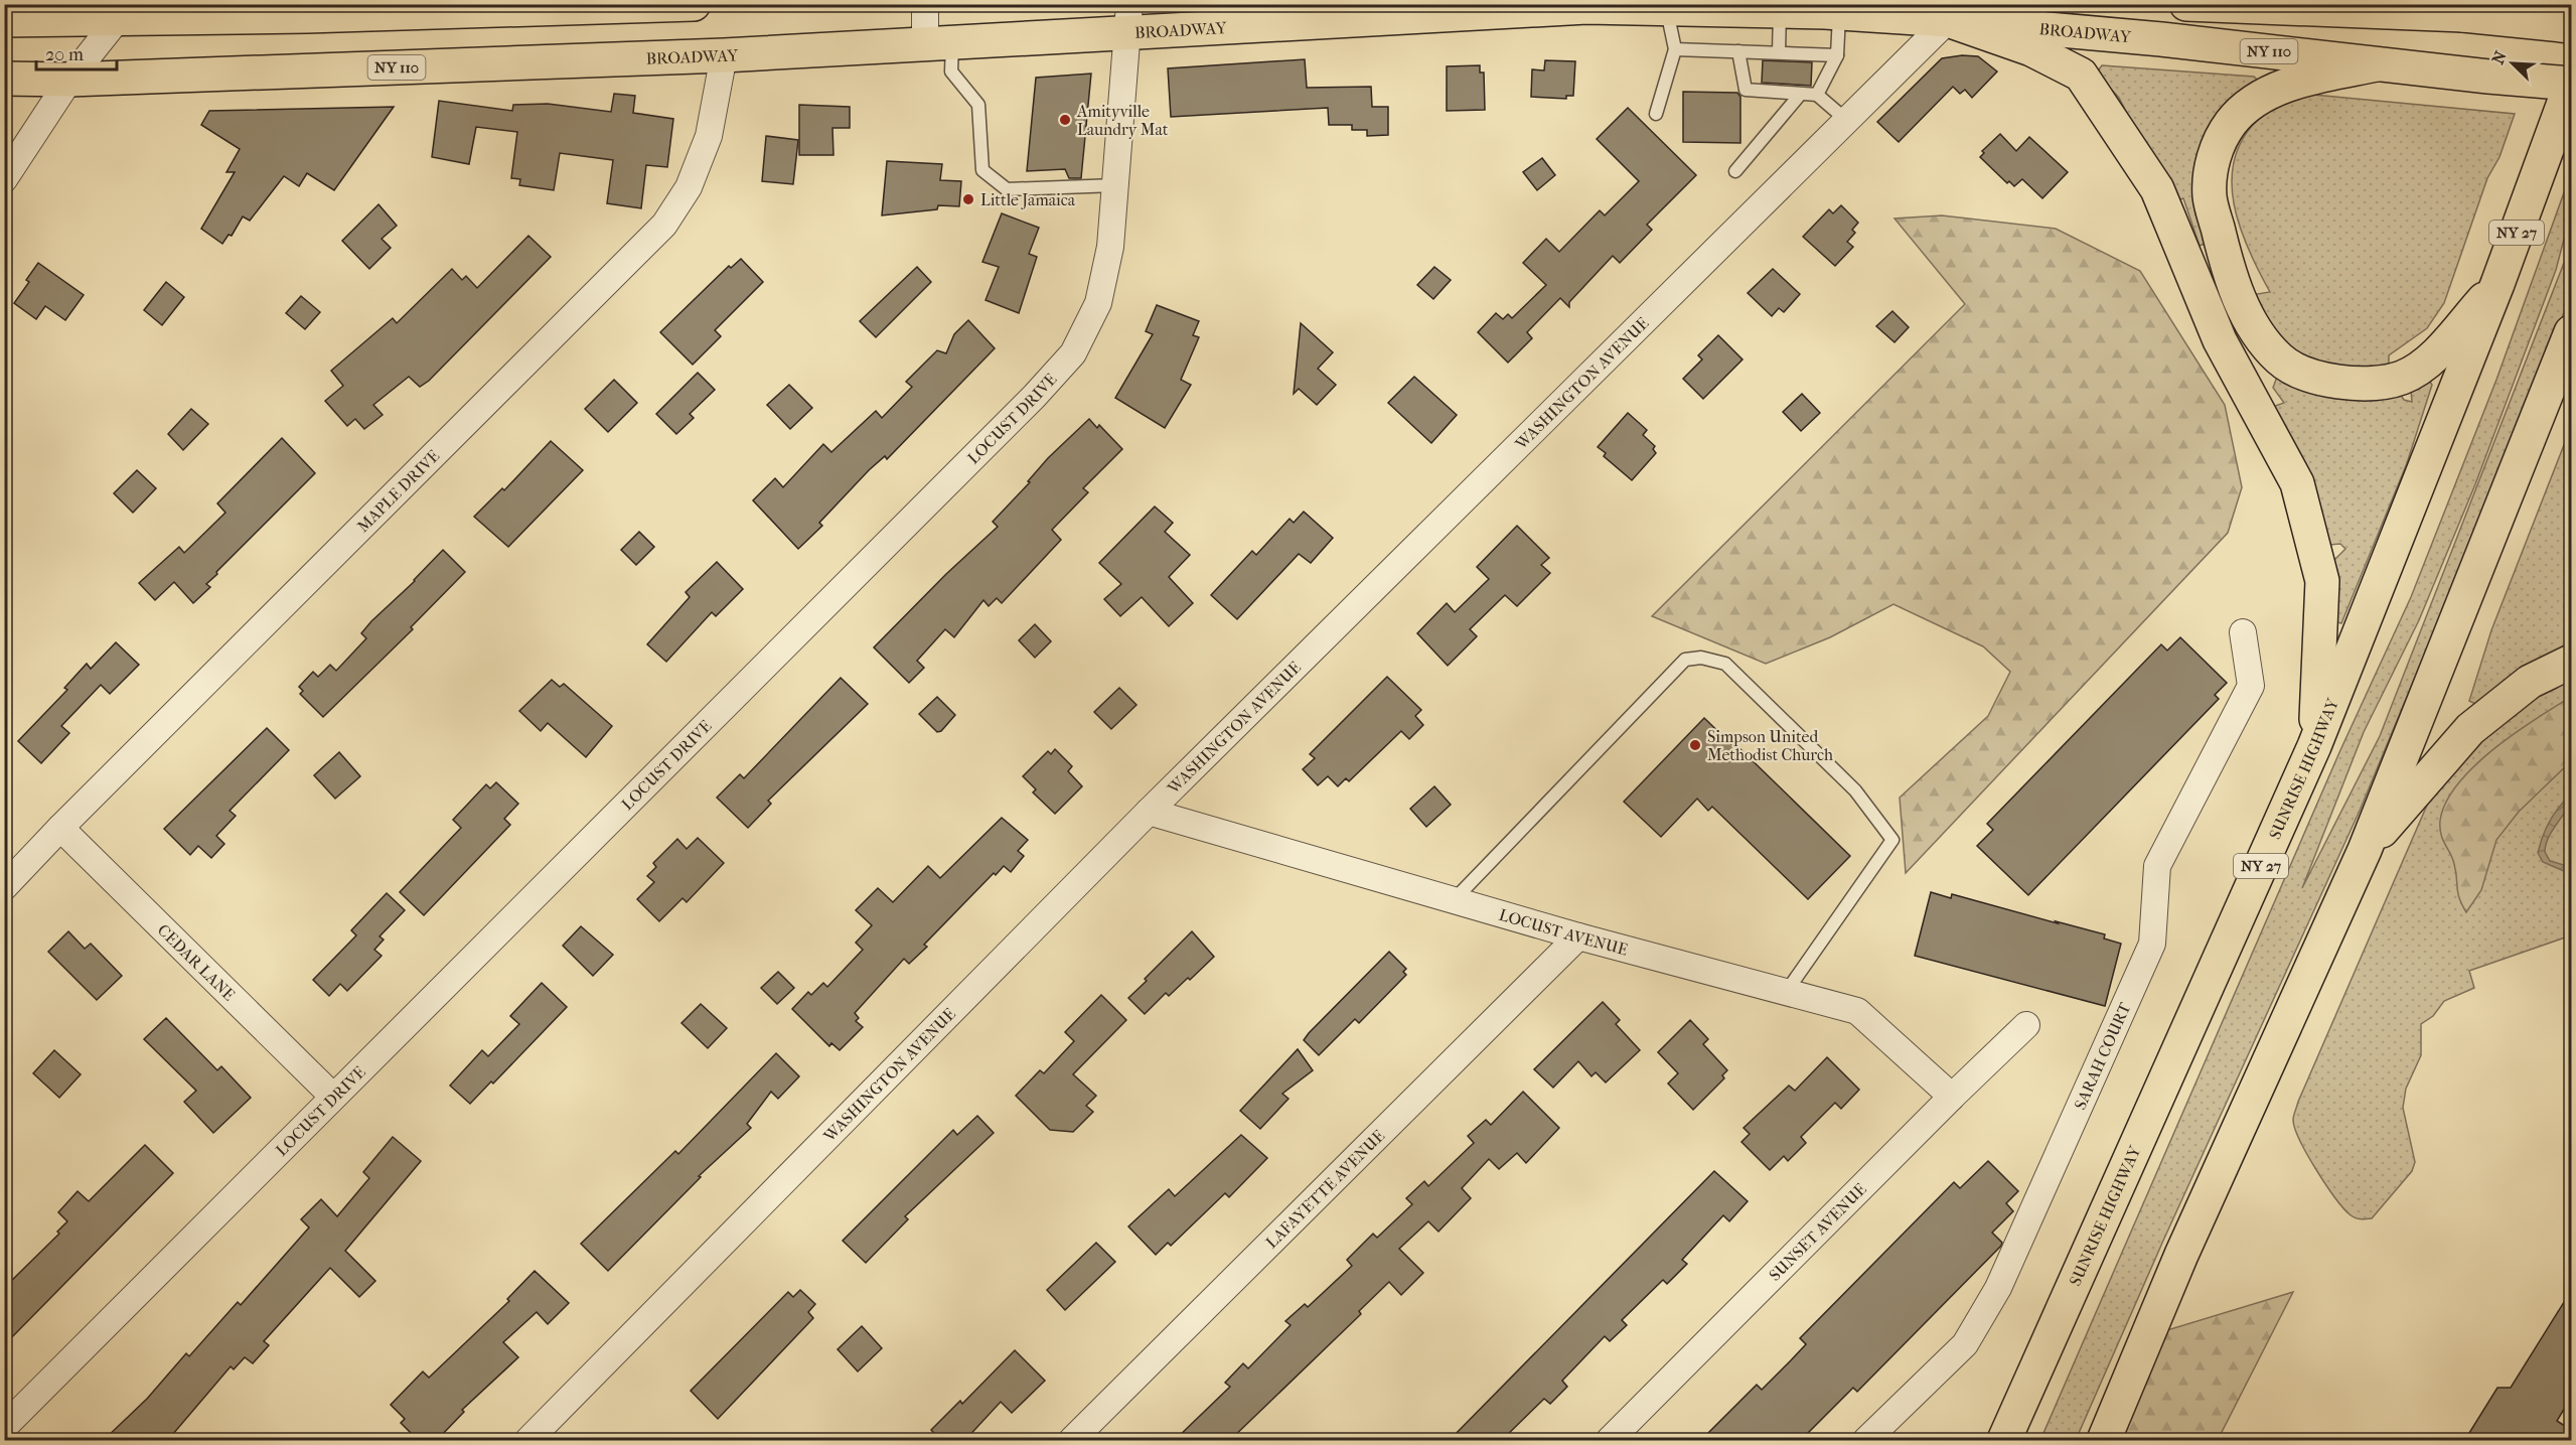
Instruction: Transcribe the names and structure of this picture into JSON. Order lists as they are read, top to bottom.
{
  "streets": {
    "main road": [
      "BROADWAY",
      "NY 110",
      "NY 27",
      "SUNRISE HIGHWAY"
    ],
    "street": [
      "WASHINGTON AVENUE",
      "LOCUST DRIVE",
      "MAPLE DRIVE",
      "LOCUST AVENUE",
      "CEDAR LANE",
      "SARAH COURT",
      "LAFAYETTE AVENUE",
      "SUNSET AVENUE"
    ]
  },
  "crossings": [
    ["BROADWAY", "WASHINGTON AVENUE"],
    ["BROADWAY", "LOCUST DRIVE"],
    ["BROADWAY", "MAPLE DRIVE"],
    ["BROADWAY", "SUNRISE HIGHWAY"],
    ["WASHINGTON AVENUE", "LOCUST AVENUE"],
    ["LOCUST DRIVE", "CEDAR LANE"],
    ["MAPLE DRIVE", "CEDAR LANE"],
    ["LOCUST AVENUE", "LAFAYETTE AVENUE"],
    ["LOCUST AVENUE", "SUNSET AVENUE"]
  ],
  "places": ["Amityville Laundry Mat", "Little Jamaica", "Simpson United Methodist Church"],
  "scale_bar": "20 m",
  "north": "top left"
}
